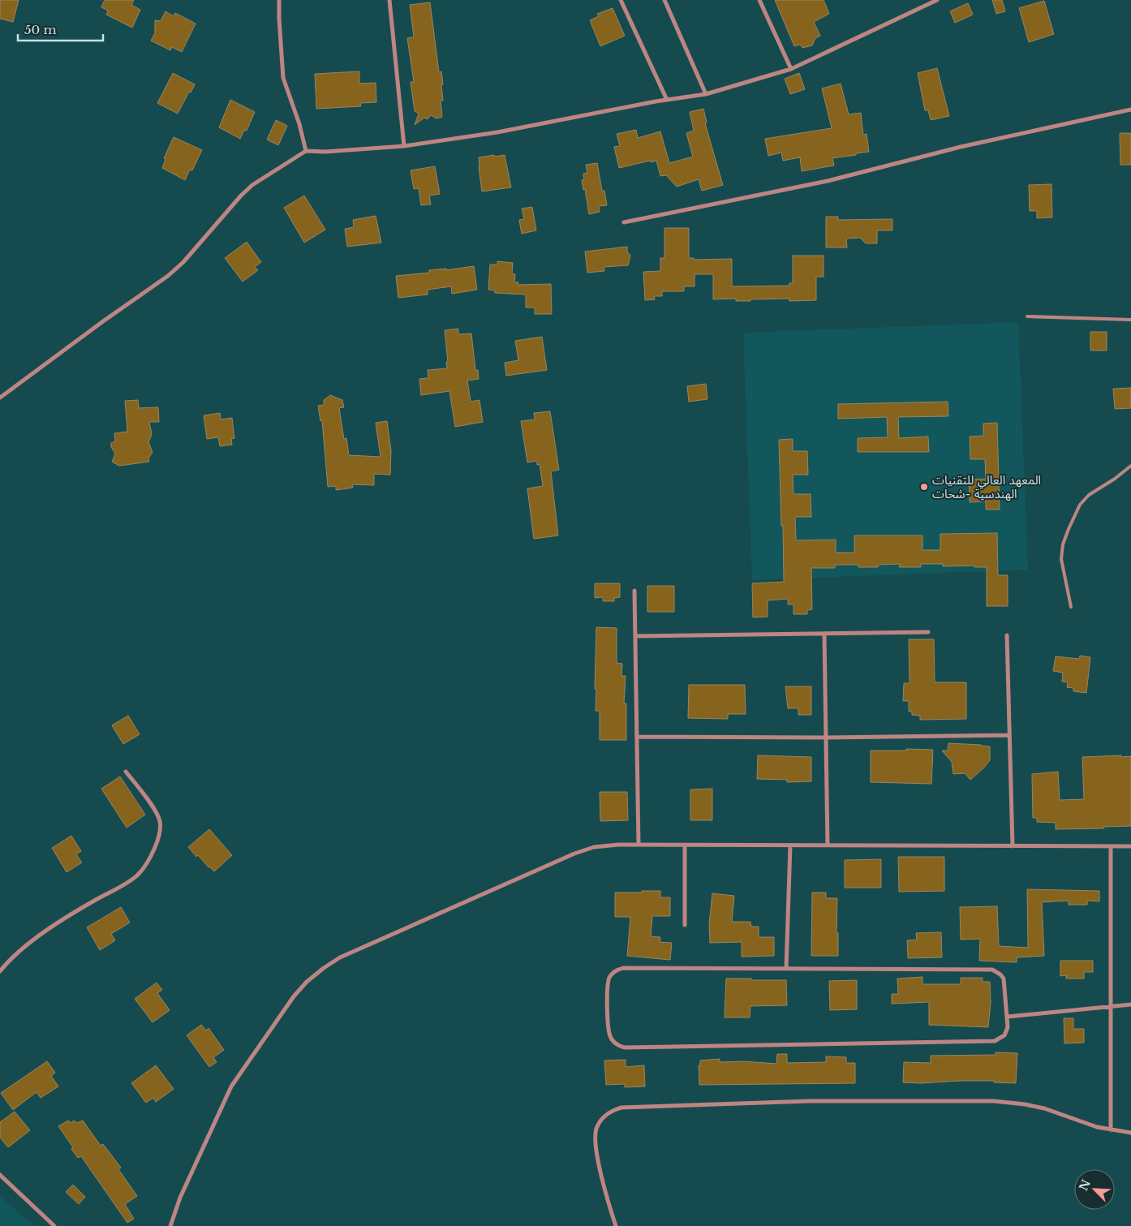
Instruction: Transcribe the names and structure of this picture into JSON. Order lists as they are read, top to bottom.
{
  "places": ["المعهد العالي للتقنيات الهندسية -شحات"],
  "scale_bar": "50 m",
  "north": "top left"
}
